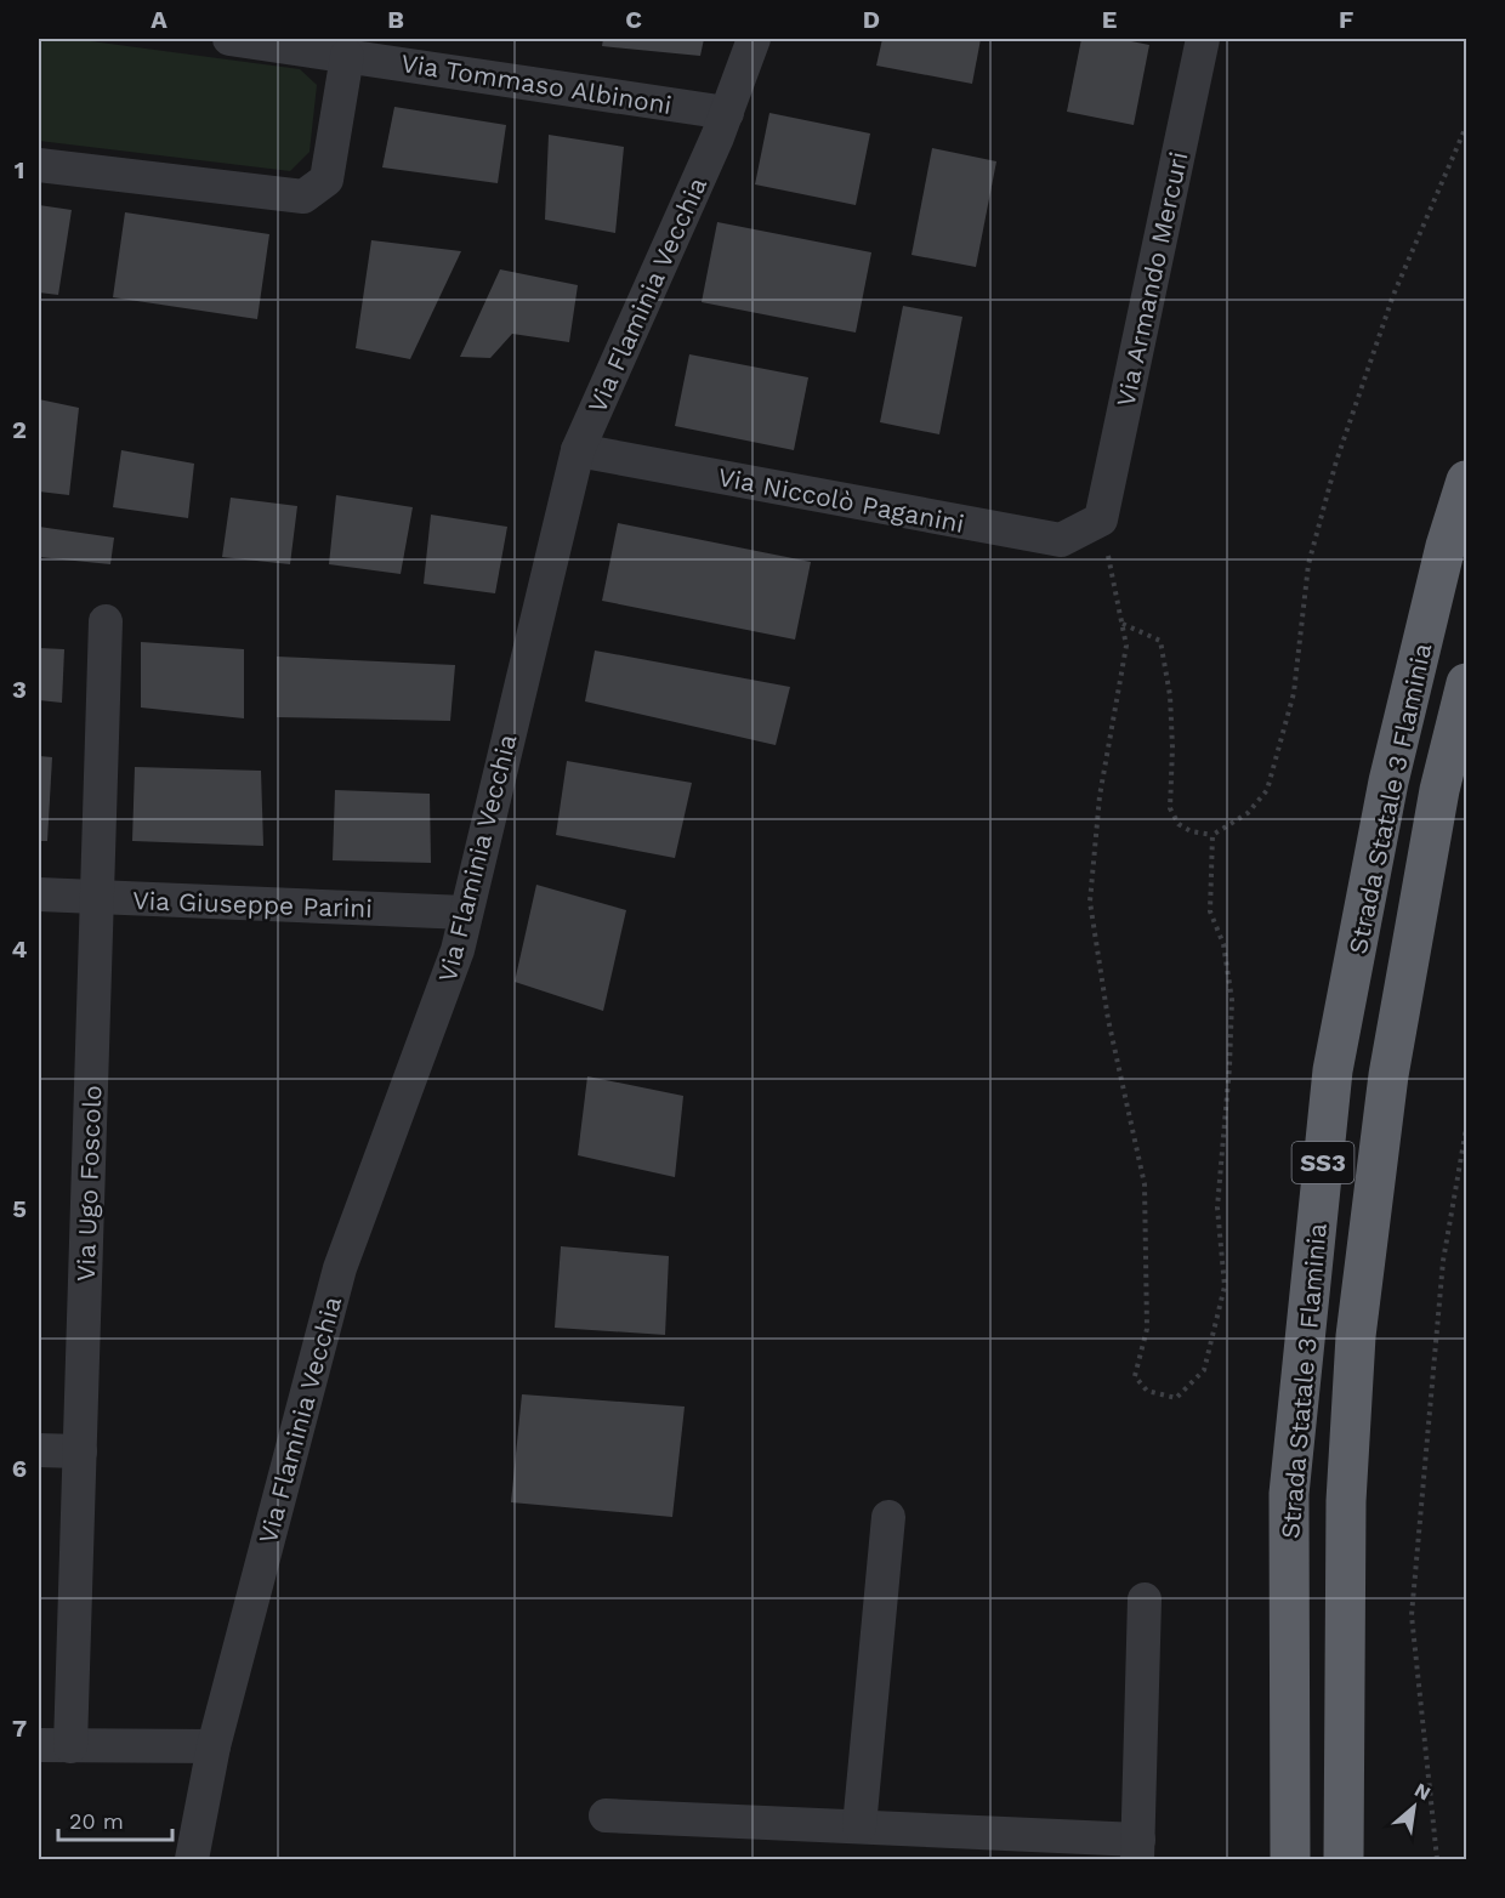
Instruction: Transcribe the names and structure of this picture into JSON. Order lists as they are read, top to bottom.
{
  "streets": {
    "highway": ["Strada Statale 3 Flaminia", "SS3"],
    "street": [
      "Via Tommaso Albinoni",
      "Via Armando Mercuri",
      "Via Flaminia Vecchia",
      "Via Niccolò Paganini",
      "Via Giuseppe Parini",
      "Via Ugo Foscolo"
    ]
  },
  "crossings": [
    ["Via Tommaso Albinoni", "Via Flaminia Vecchia"],
    ["Via Armando Mercuri", "Via Niccolò Paganini"],
    ["Via Flaminia Vecchia", "Via Niccolò Paganini"],
    ["Via Flaminia Vecchia", "Via Giuseppe Parini"],
    ["Via Giuseppe Parini", "Via Ugo Foscolo"]
  ],
  "scale_bar": "20 m",
  "north": "top right",
  "grid": {
    "columns": [
      "A",
      "B",
      "C",
      "D",
      "E",
      "F"
    ],
    "rows": [
      "1",
      "2",
      "3",
      "4",
      "5",
      "6",
      "7"
    ]
  }
}
